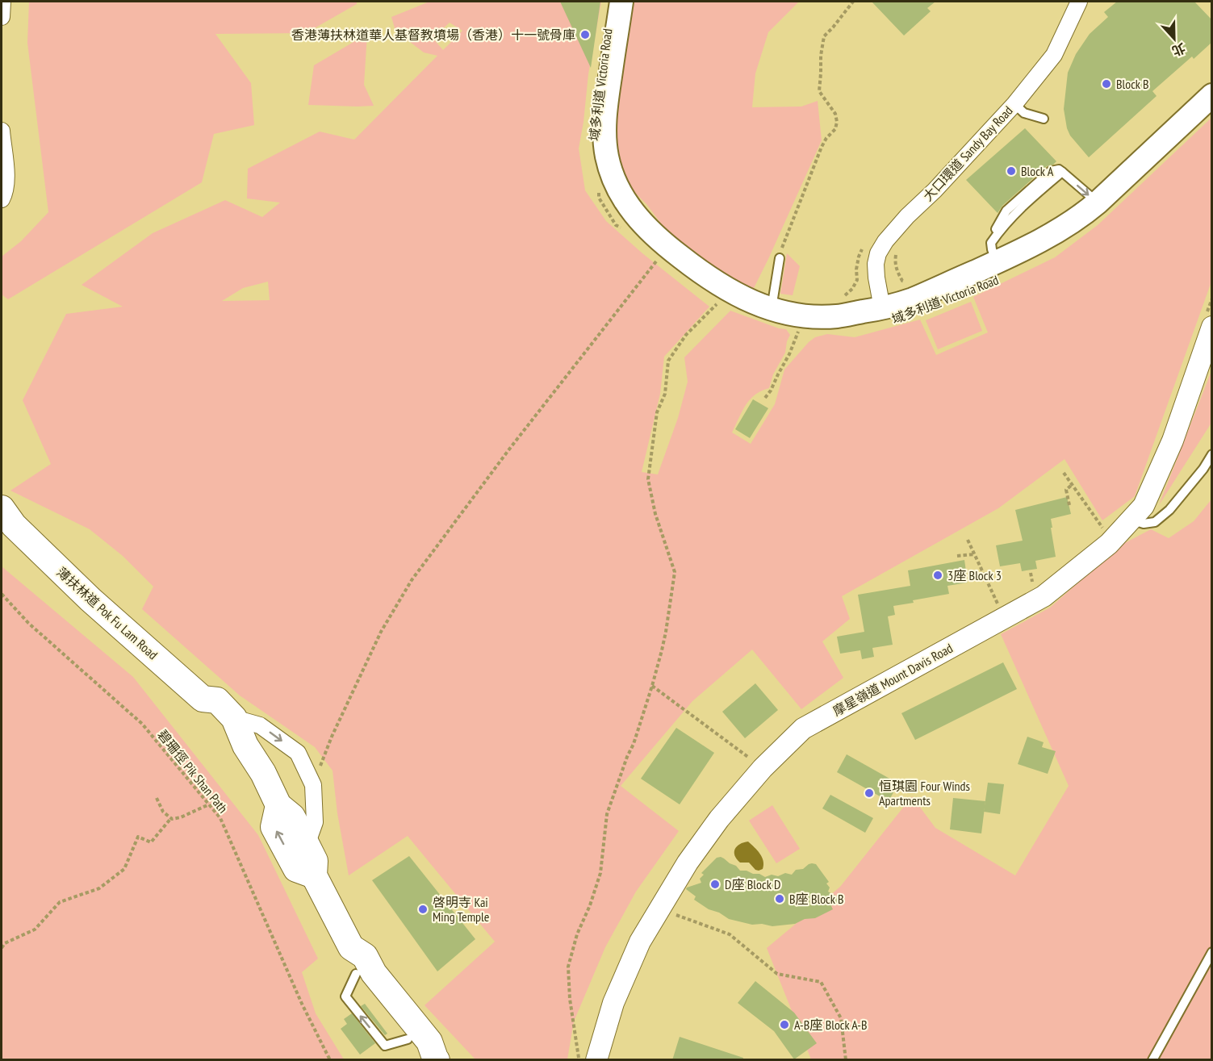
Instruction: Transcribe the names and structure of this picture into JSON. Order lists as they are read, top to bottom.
{
  "streets": {
    "main road": ["域多利道 Victoria Road", "薄扶林道 Pok Fu Lam Road"],
    "street": ["大口環道 Sandy Bay Road", "摩星嶺道 Mount Davis Road"],
    "path": ["碧珊徑 Pik Shan Path"]
  },
  "crossings": [
    ["域多利道 Victoria Road", "大口環道 Sandy Bay Road"]
  ],
  "places": [
    "香港薄扶林道華人基督教墳場（香港）十一號骨庫",
    "Block B",
    "Block A",
    "3座 Block 3",
    "恒琪園 Four Winds Apartments",
    "D座 Block D",
    "B座 Block B",
    "啓明寺 Kai Ming Temple",
    "A-B座 Block A-B"
  ],
  "north": "bottom"
}
